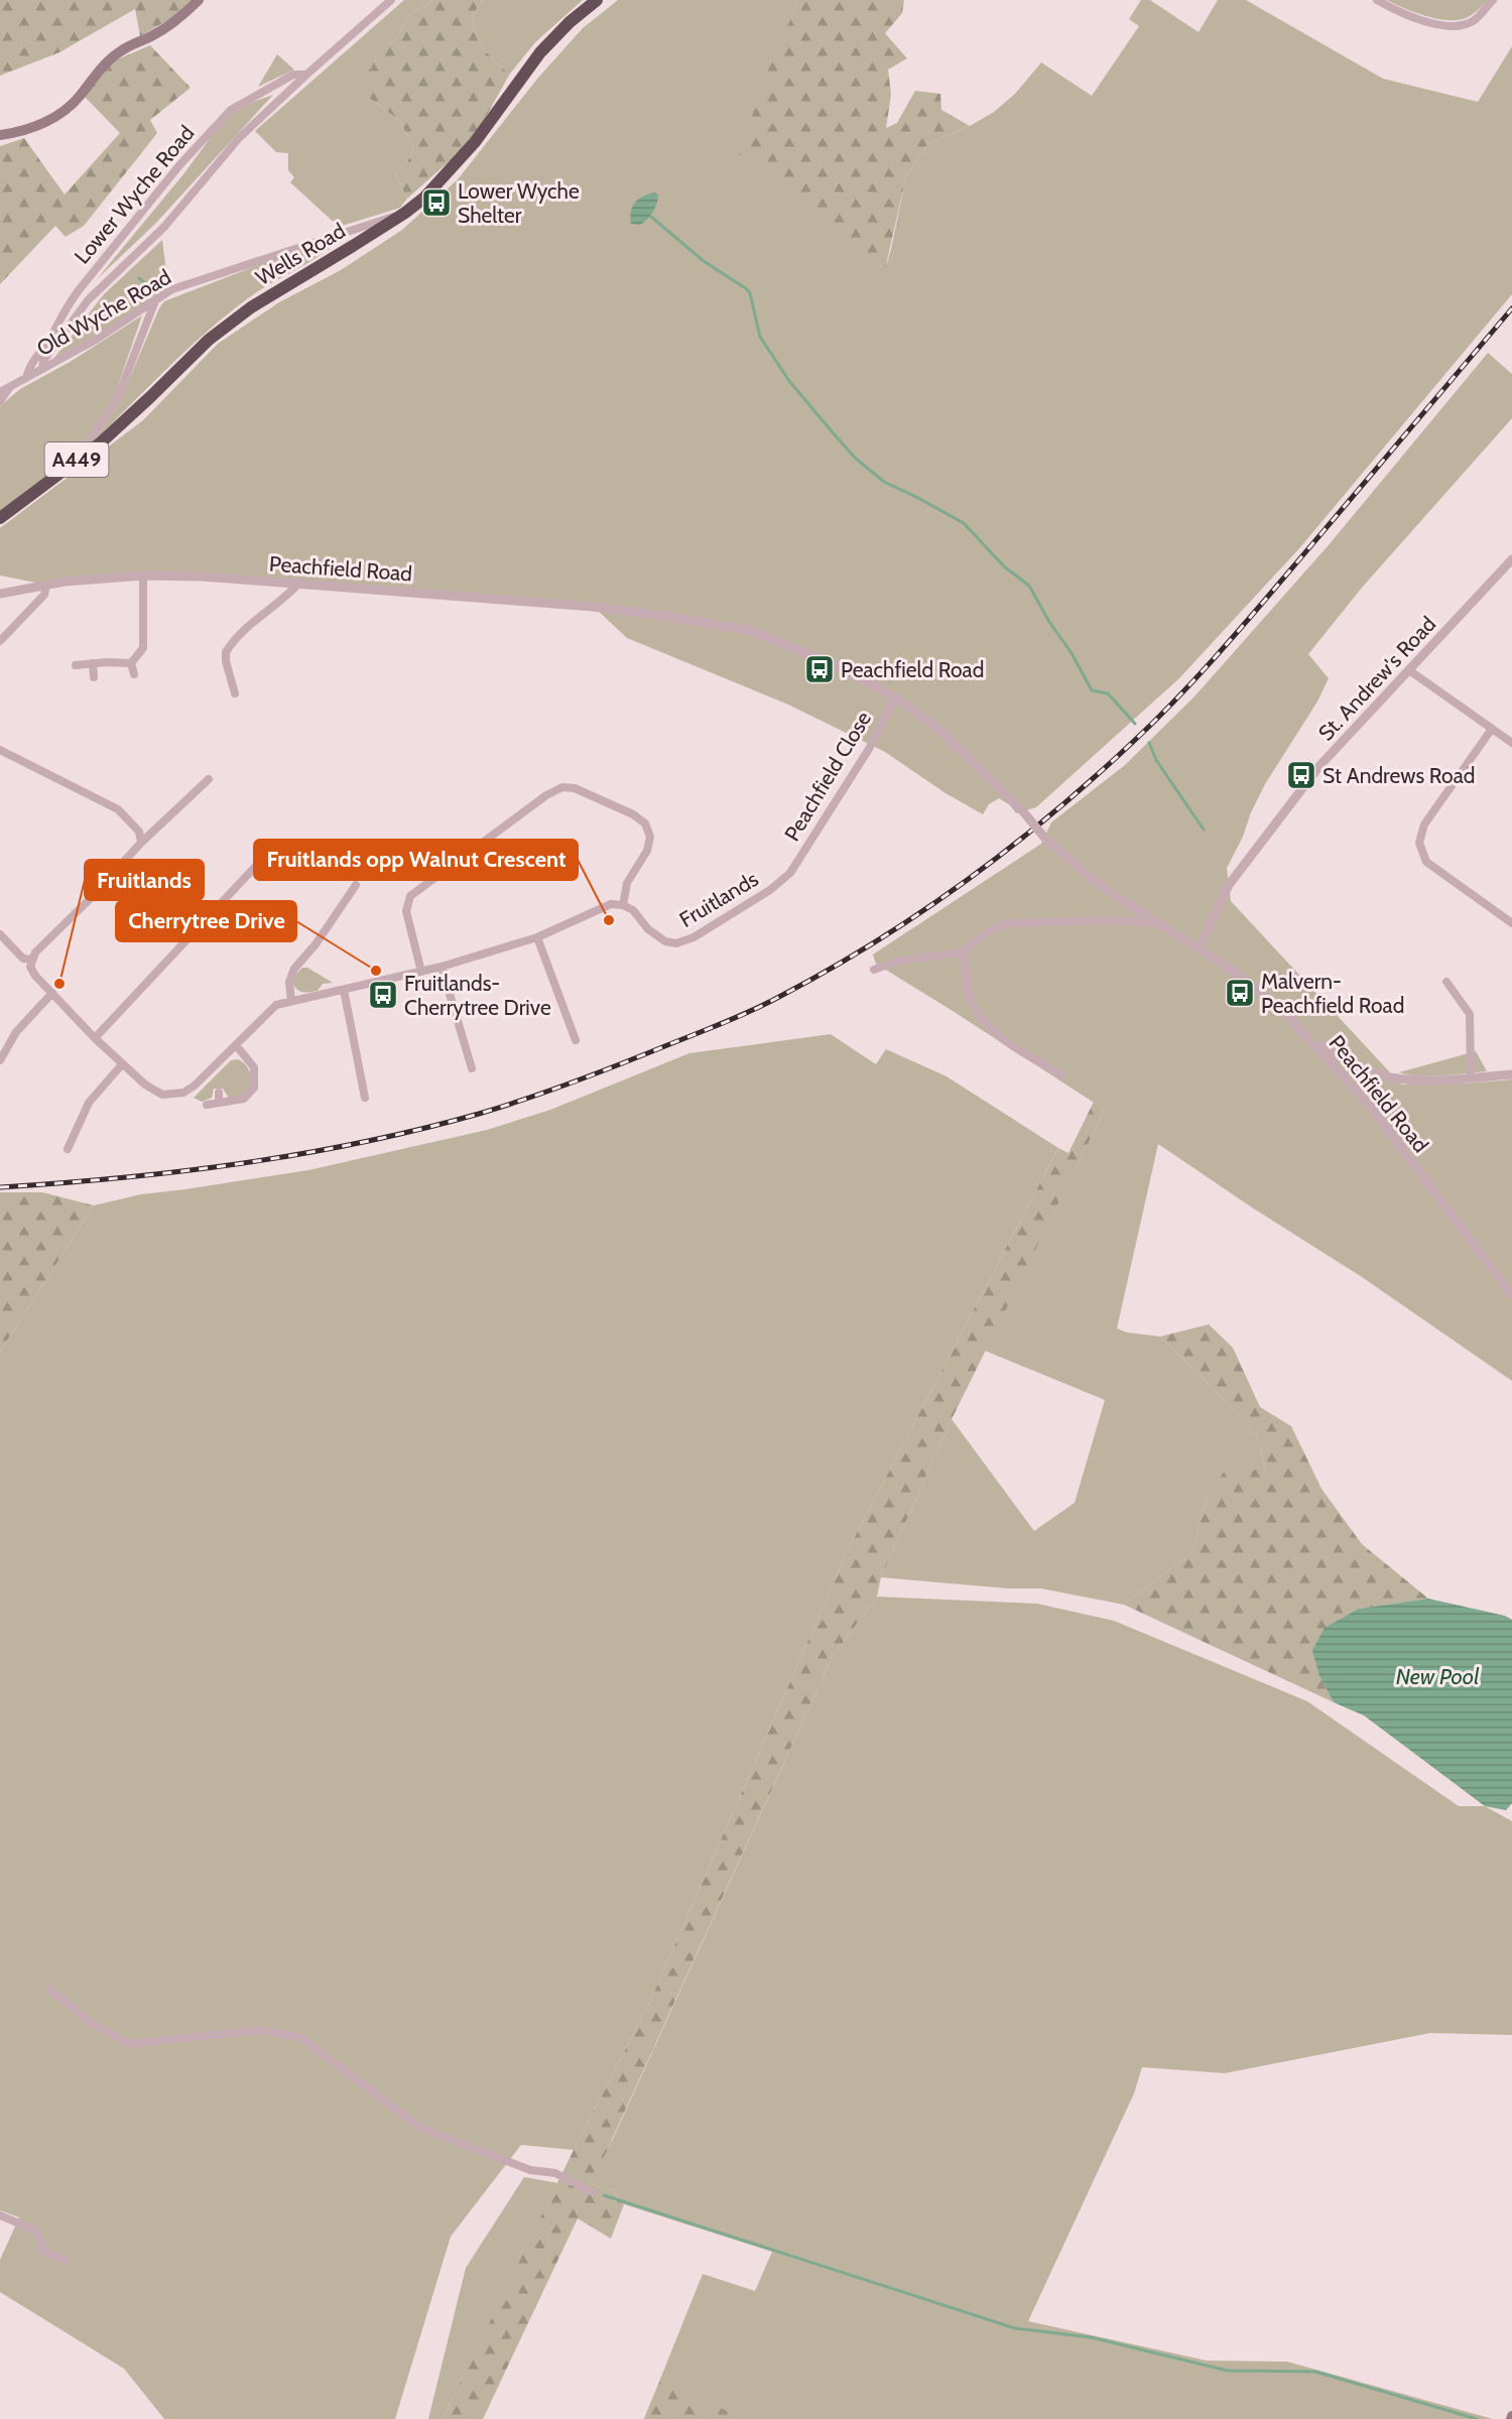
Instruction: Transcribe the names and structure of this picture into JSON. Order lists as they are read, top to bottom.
{
  "streets": {
    "highway": ["Wells Road", "A449"],
    "street": [
      "Lower Wyche Road",
      "Old Wyche Road",
      "Peachfield Road",
      "St. Andrew's Road",
      "Peachfield Close",
      "Fruitlands"
    ]
  },
  "crossings": [
    ["Lower Wyche Road", "Old Wyche Road"],
    ["Wells Road", "Old Wyche Road"],
    ["Peachfield Road", "St. Andrew's Road"],
    ["Peachfield Road", "Peachfield Close"],
    ["Peachfield Close", "Fruitlands"]
  ],
  "water": ["New Pool"],
  "places": {
    "bus stop": [
      "Lower Wyche Shelter",
      "Peachfield Road",
      "St Andrews Road",
      "Malvern- Peachfield Road",
      "Fruitlands- Cherrytree Drive"
    ],
    "other": ["Fruitlands opp Walnut Crescent", "Cherrytree Drive", "Fruitlands"]
  }
}
